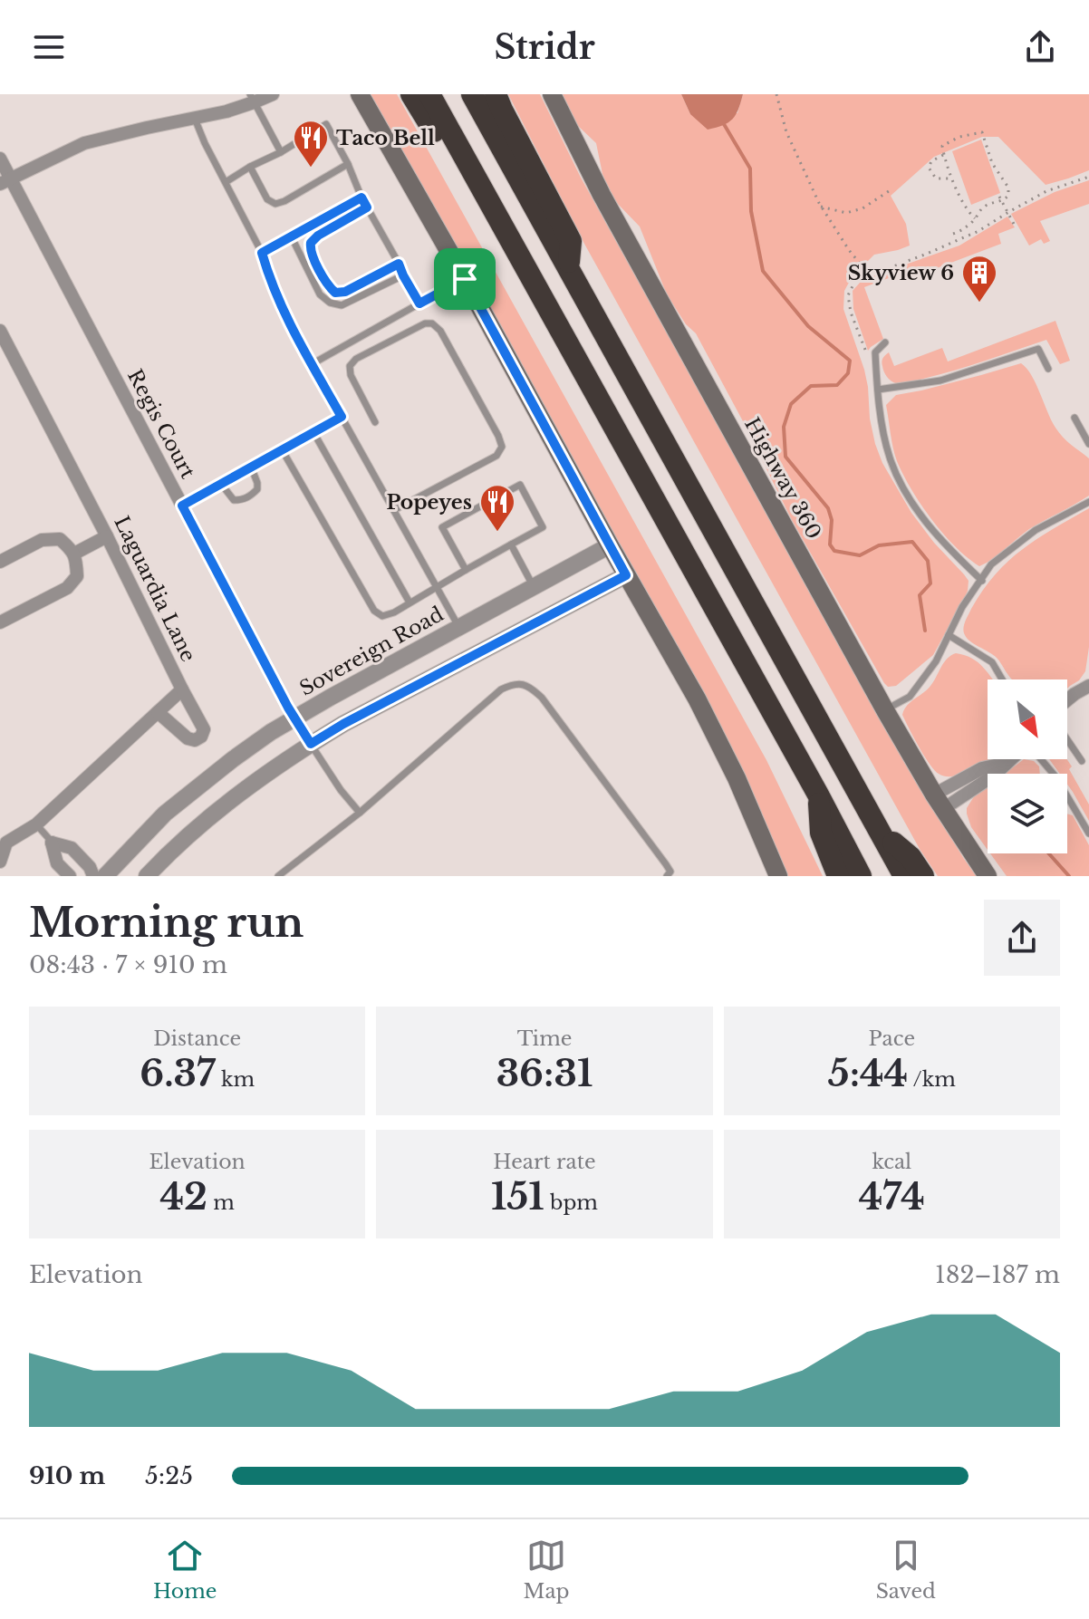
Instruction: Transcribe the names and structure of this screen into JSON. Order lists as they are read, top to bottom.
{
  "streets": {
    "main road": ["Highway 360"],
    "street": ["Regis Court", "Laguardia Lane", "Sovereign Road"]
  },
  "crossings": [
    ["Regis Court", "Sovereign Road"]
  ],
  "places": {
    "restaurant": ["Taco Bell", "Popeyes"],
    "building": ["Skyview 6"]
  },
  "north": "bottom right",
  "page": {
    "header": "Stridr",
    "heading": ["Morning run", "08:43 · 7 × 910 m"],
    "stats": [
      ["Distance", "6.37 km"],
      ["Time", "36:31"],
      ["Pace", "5:44 /km"],
      ["Elevation", "42 m"],
      ["Heart rate", "151 bpm"],
      ["kcal", "474"]
    ],
    "chart": ["Elevation", "182–187 m"],
    "list": [
      {
        "name": "910 m",
        "note": "5:25"
      }
    ],
    "tabs": ["Home", "Map", "Saved"]
  }
}
